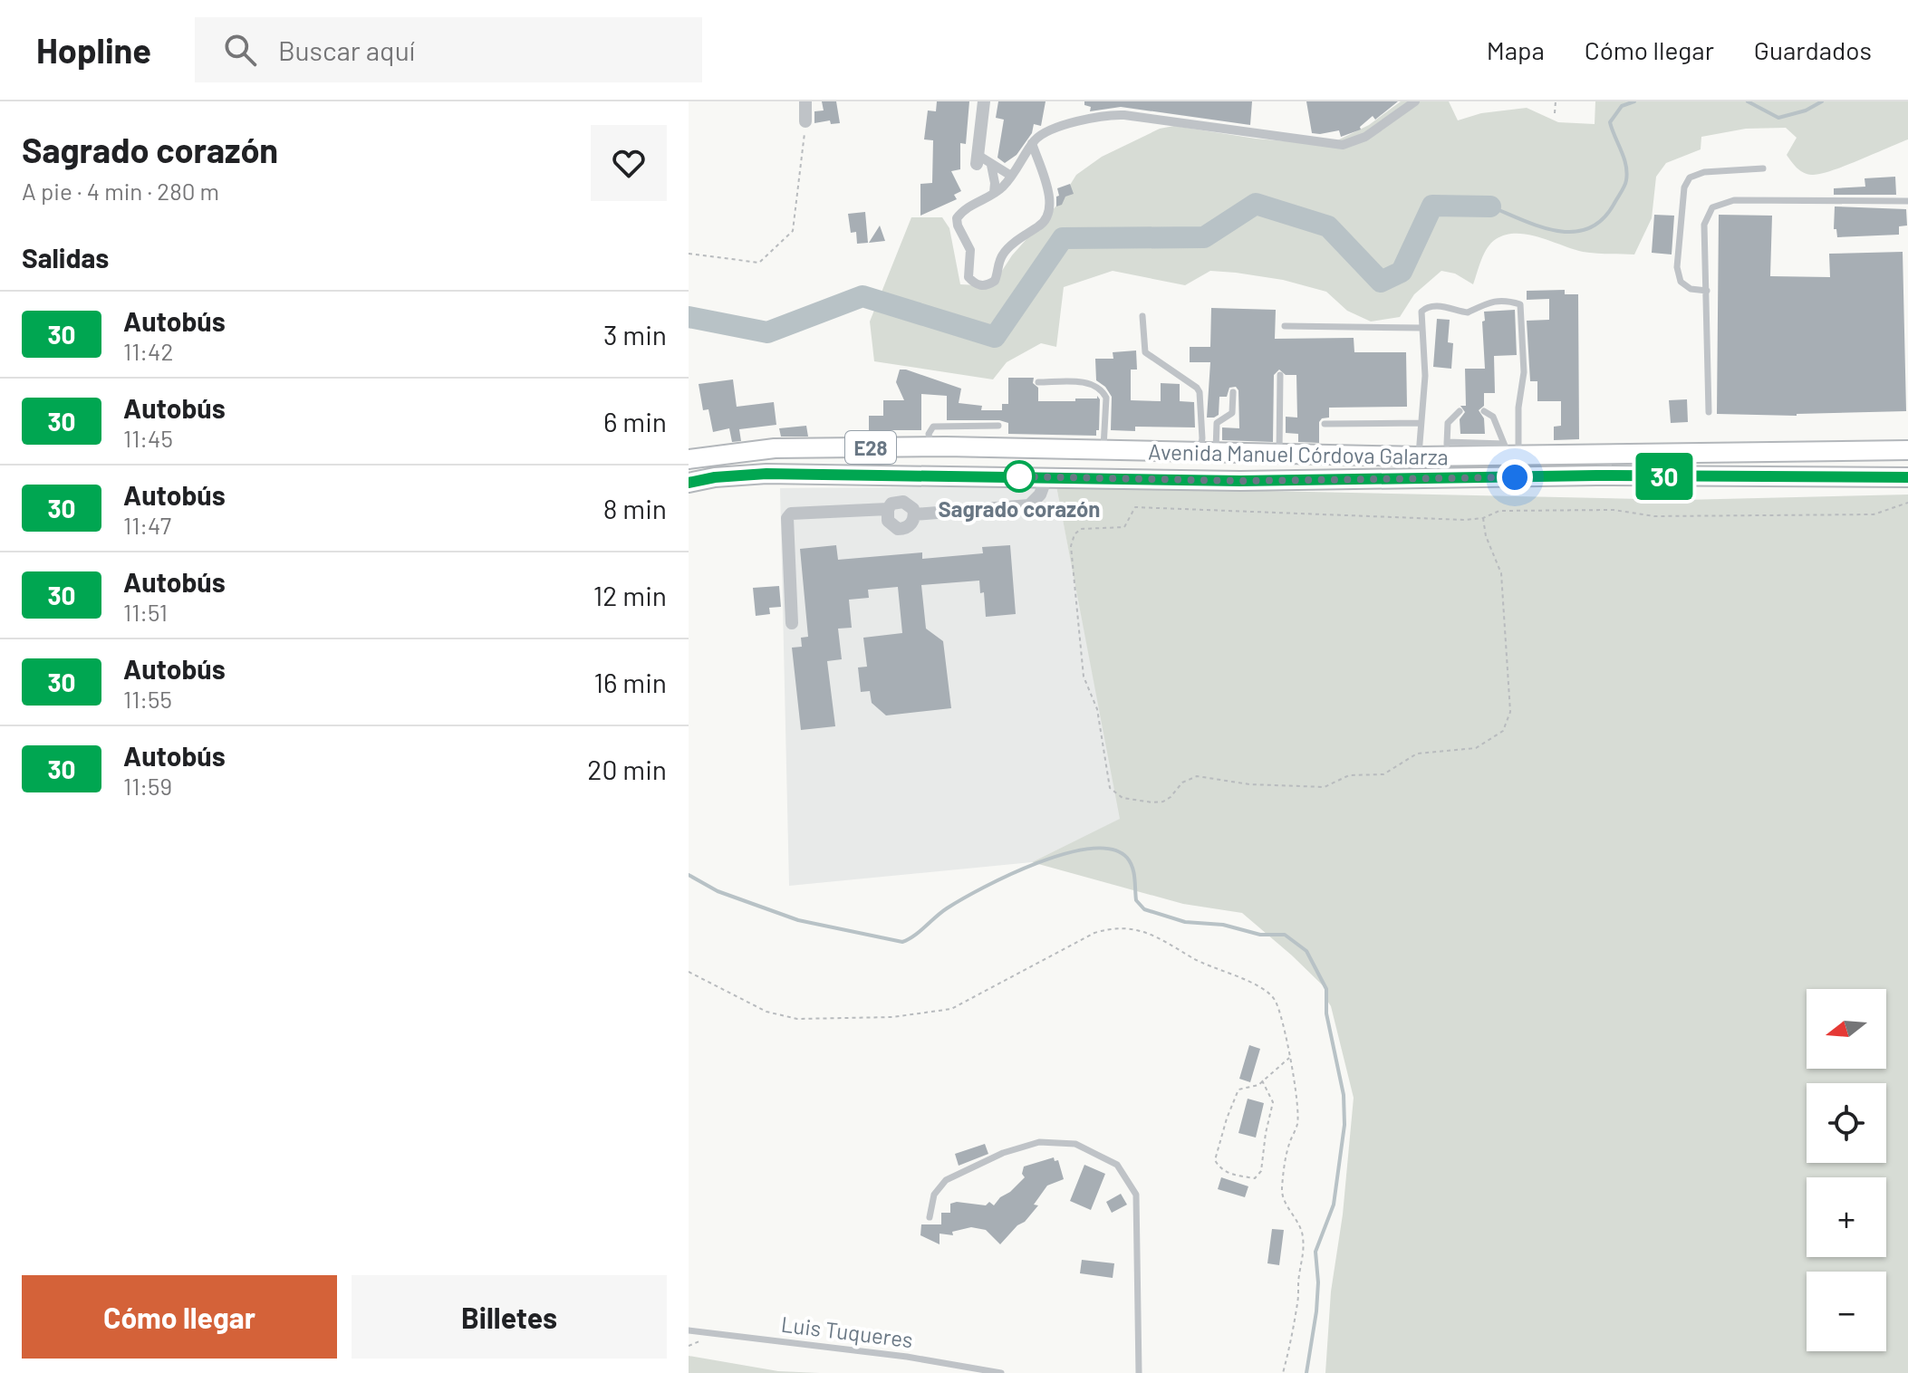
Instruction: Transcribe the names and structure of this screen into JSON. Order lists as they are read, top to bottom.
{
  "streets": {
    "main road": ["E28", "Avenida Manuel Córdova Galarza"],
    "lane": ["Luis Tuqueres"]
  },
  "places": ["Sagrado corazón"],
  "lines": ["bus line 30"],
  "north": "left",
  "page": {
    "header": "Hopline",
    "search": "Buscar aquí",
    "nav": ["Mapa", "Cómo llegar", "Guardados"],
    "heading": [
      ["Sagrado corazón", "A pie · 4 min · 280 m"],
      "Salidas"
    ],
    "on_map": "30",
    "list": [
      {
        "mark": "30",
        "name": "Autobús",
        "note": "11:42",
        "value": "3 min"
      },
      {
        "mark": "30",
        "name": "Autobús",
        "note": "11:45",
        "value": "6 min"
      },
      {
        "mark": "30",
        "name": "Autobús",
        "note": "11:47",
        "value": "8 min"
      },
      {
        "mark": "30",
        "name": "Autobús",
        "note": "11:51",
        "value": "12 min"
      },
      {
        "mark": "30",
        "name": "Autobús",
        "note": "11:55",
        "value": "16 min"
      },
      {
        "mark": "30",
        "name": "Autobús",
        "note": "11:59",
        "value": "20 min"
      }
    ],
    "map_buttons": ["+", "−"],
    "buttons": ["Cómo llegar", "Billetes"]
  }
}
